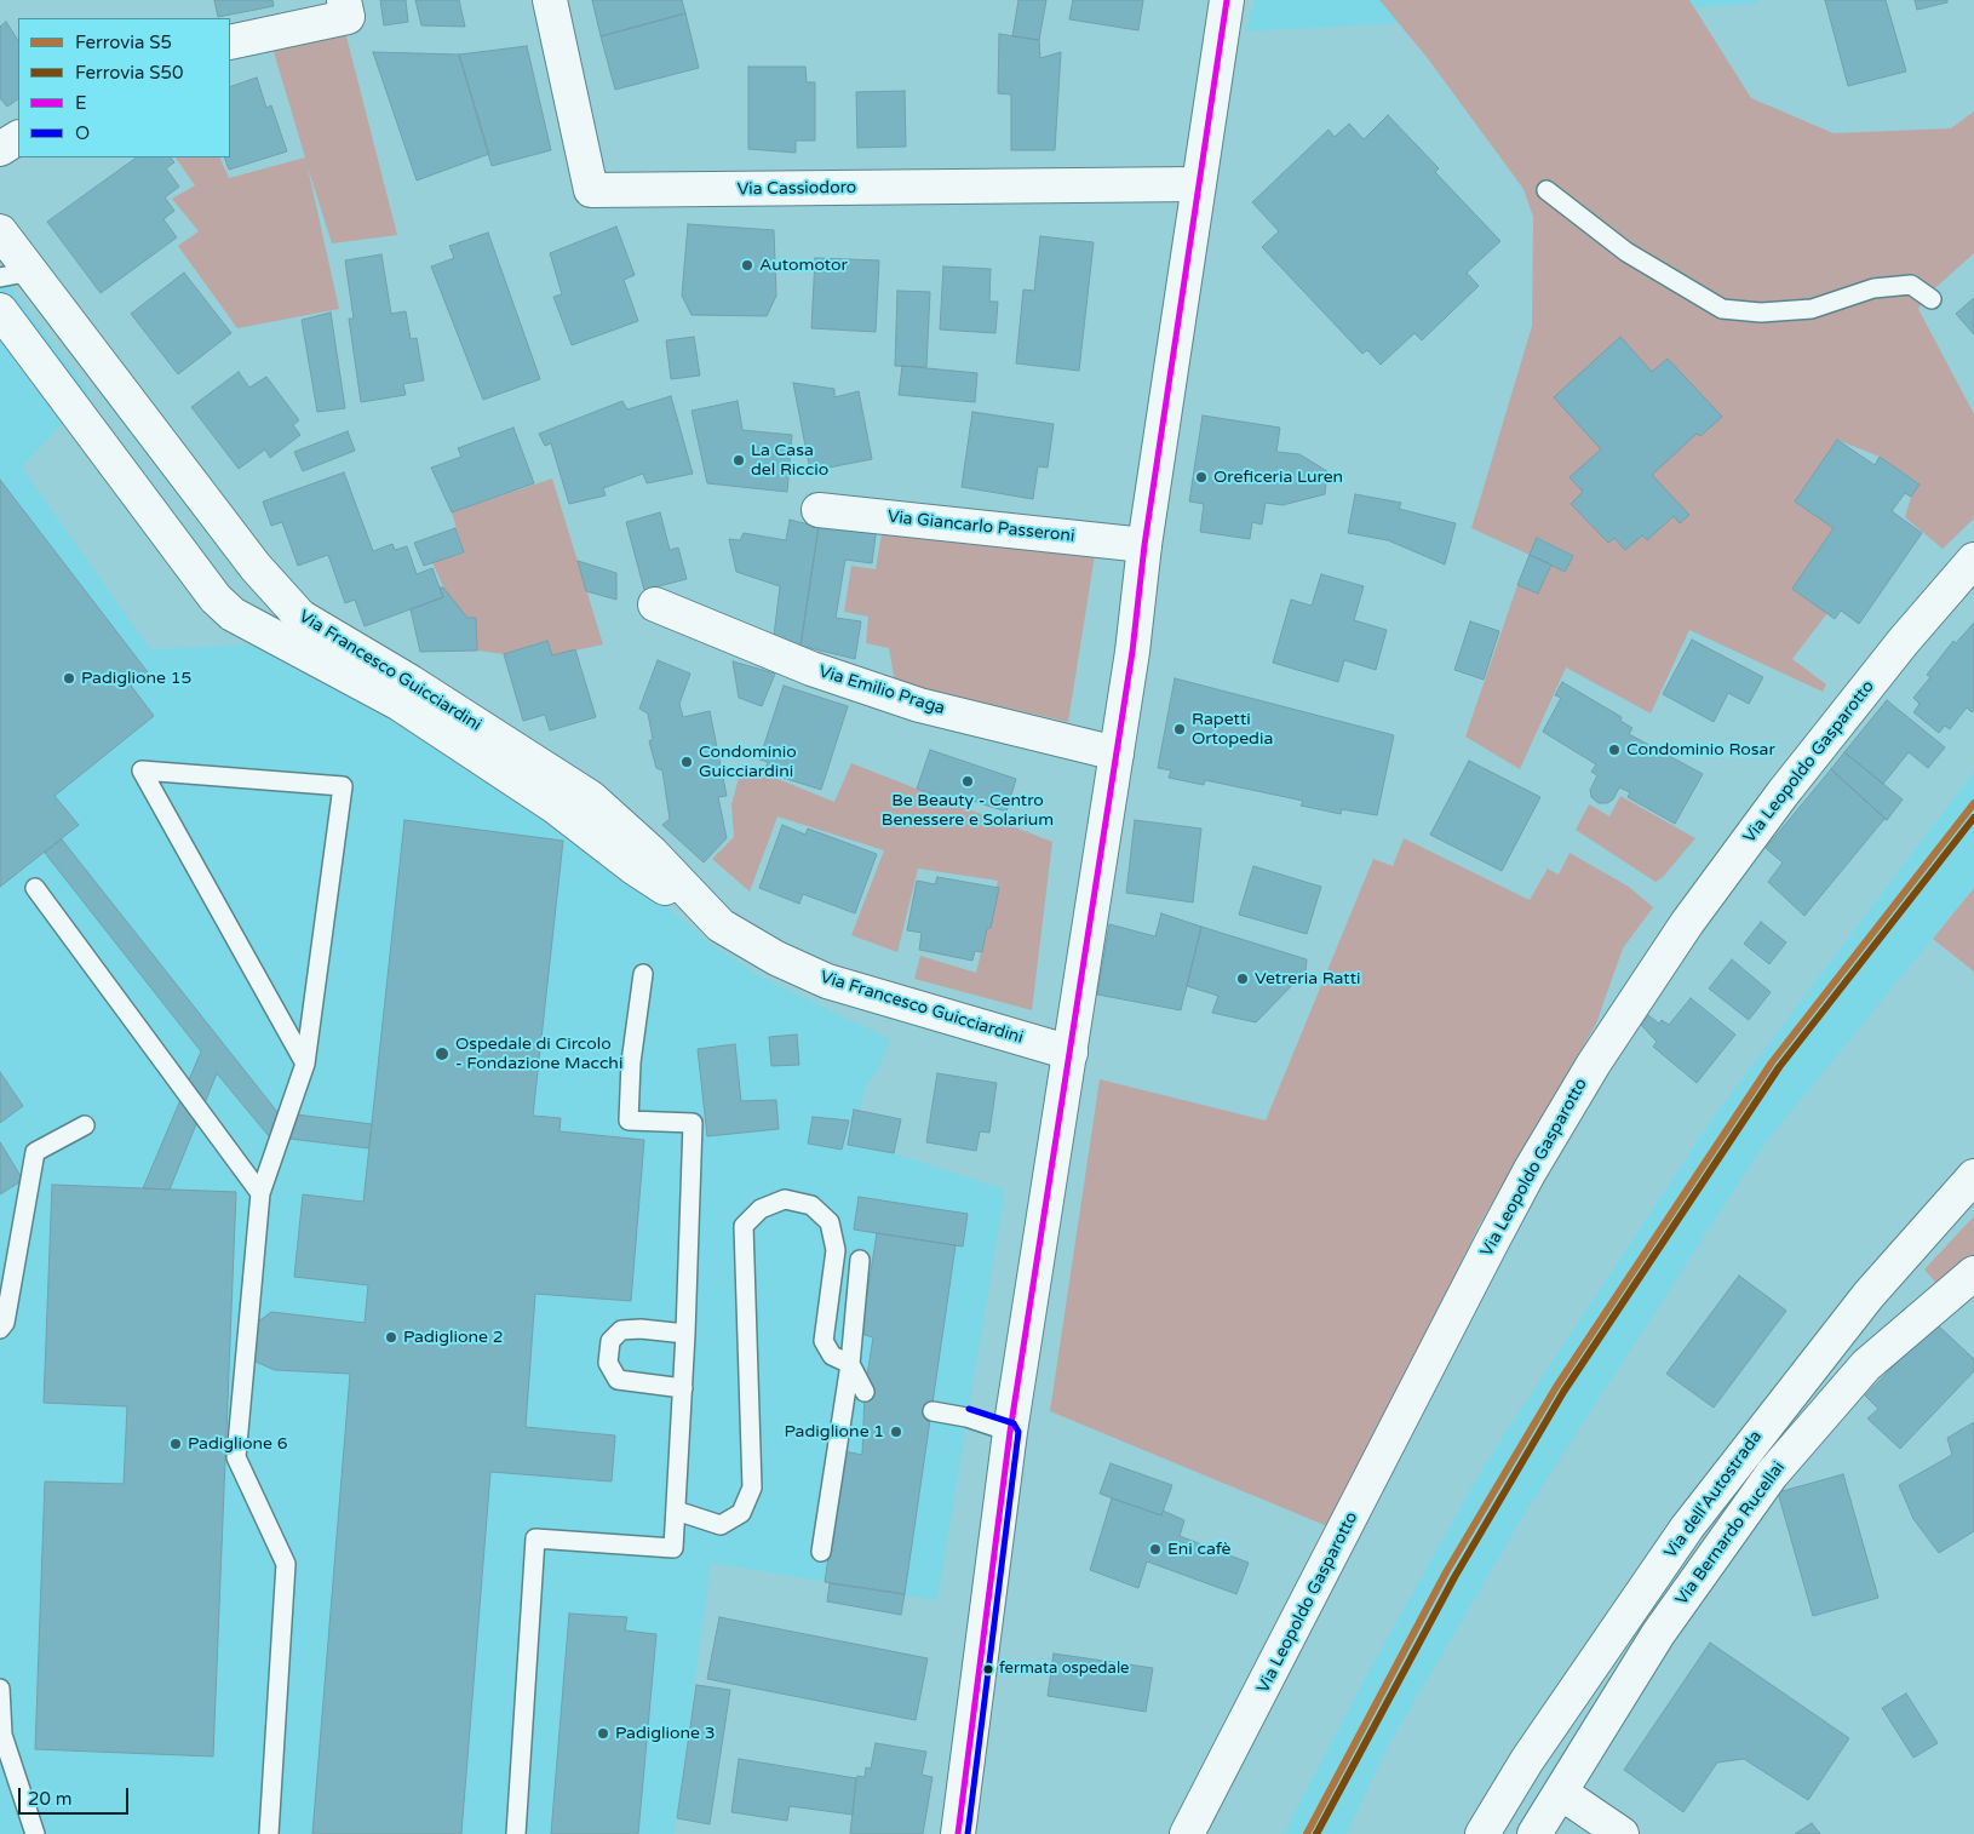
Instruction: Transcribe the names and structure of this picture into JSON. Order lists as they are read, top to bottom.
{
  "streets": {
    "main road": [
      "Via Cassiodoro",
      "Via Giancarlo Passeroni",
      "Via Francesco Guicciardini",
      "Via Emilio Praga",
      "Via Leopoldo Gasparotto",
      "Via dell'Autostrada",
      "Via Bernardo Rucellai"
    ]
  },
  "places": [
    "Automotor",
    "La Casa del Riccio",
    "Oreficeria Luren",
    "Padiglione 15",
    "Rapetti Ortopedia",
    "Condominio Rosar",
    "Condominio Guicciardini",
    "Be Beauty - Centro Benessere e Solarium",
    "Vetreria Ratti",
    "Ospedale di Circolo - Fondazione Macchi",
    "Padiglione 2",
    "Padiglione 1",
    "Padiglione 6",
    "Eni cafè",
    "fermata ospedale",
    "Padiglione 3"
  ],
  "lines": [
    "transit line E",
    "rail line S5",
    "rail line S50",
    "transit line O"
  ],
  "legend": [
    "Ferrovia S5",
    "Ferrovia S50",
    "E",
    "O"
  ],
  "scale_bar": "20 m"
}
